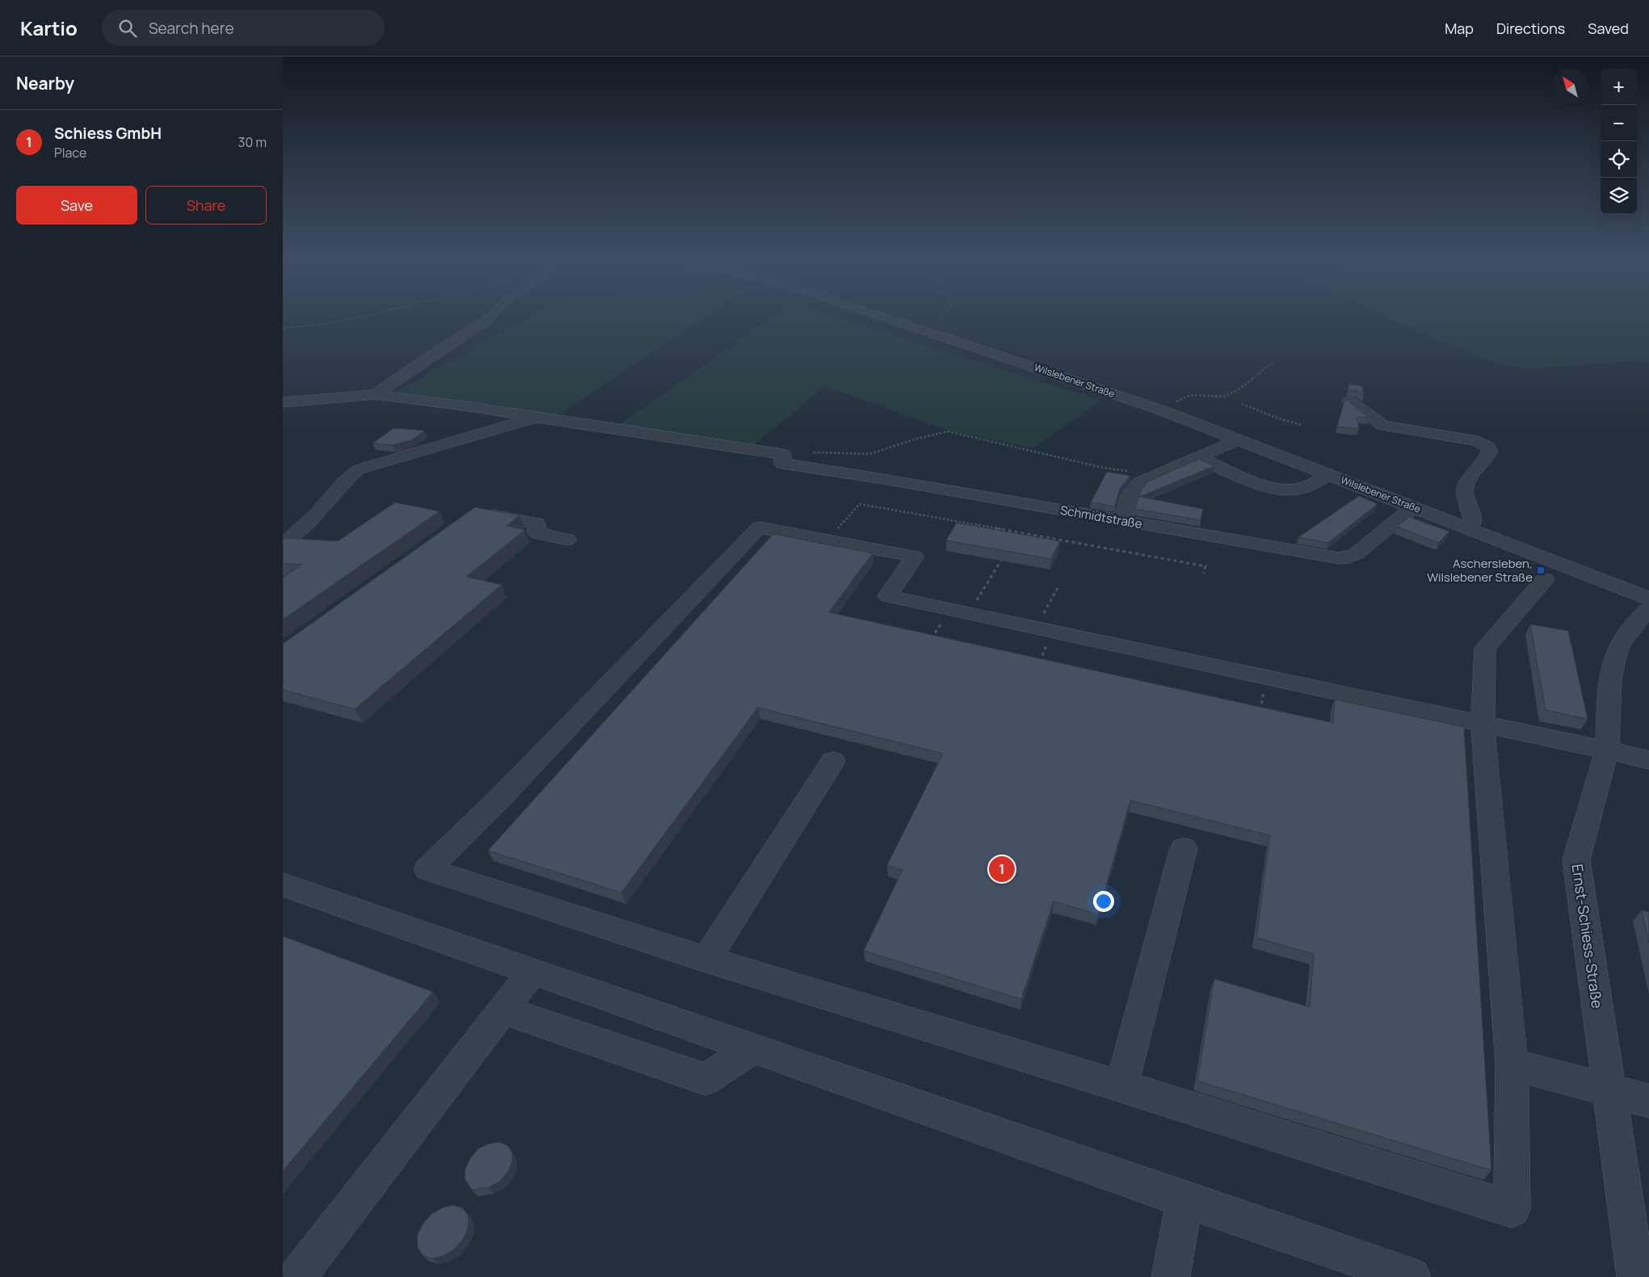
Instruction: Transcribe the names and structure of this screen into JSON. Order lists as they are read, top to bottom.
{
  "streets": {
    "street": ["Wilslebener Straße", "Schmidtstraße", "Ernst-Schiess-Straße"]
  },
  "crossings": [
    ["Wilslebener Straße", "Schmidtstraße"]
  ],
  "places": {
    "transit": ["Aschersleben, Wilslebener Straße"]
  },
  "north": "top left",
  "page": {
    "header": "Kartio",
    "search": "Search here",
    "nav": ["Map", "Directions", "Saved"],
    "heading": "Nearby",
    "map_buttons": ["+", "−"],
    "list": [
      {
        "mark": "1",
        "name": "Schiess GmbH",
        "note": "Place",
        "value": "30 m"
      }
    ],
    "buttons": ["Save", "Share"],
    "pins": "1"
  }
}
